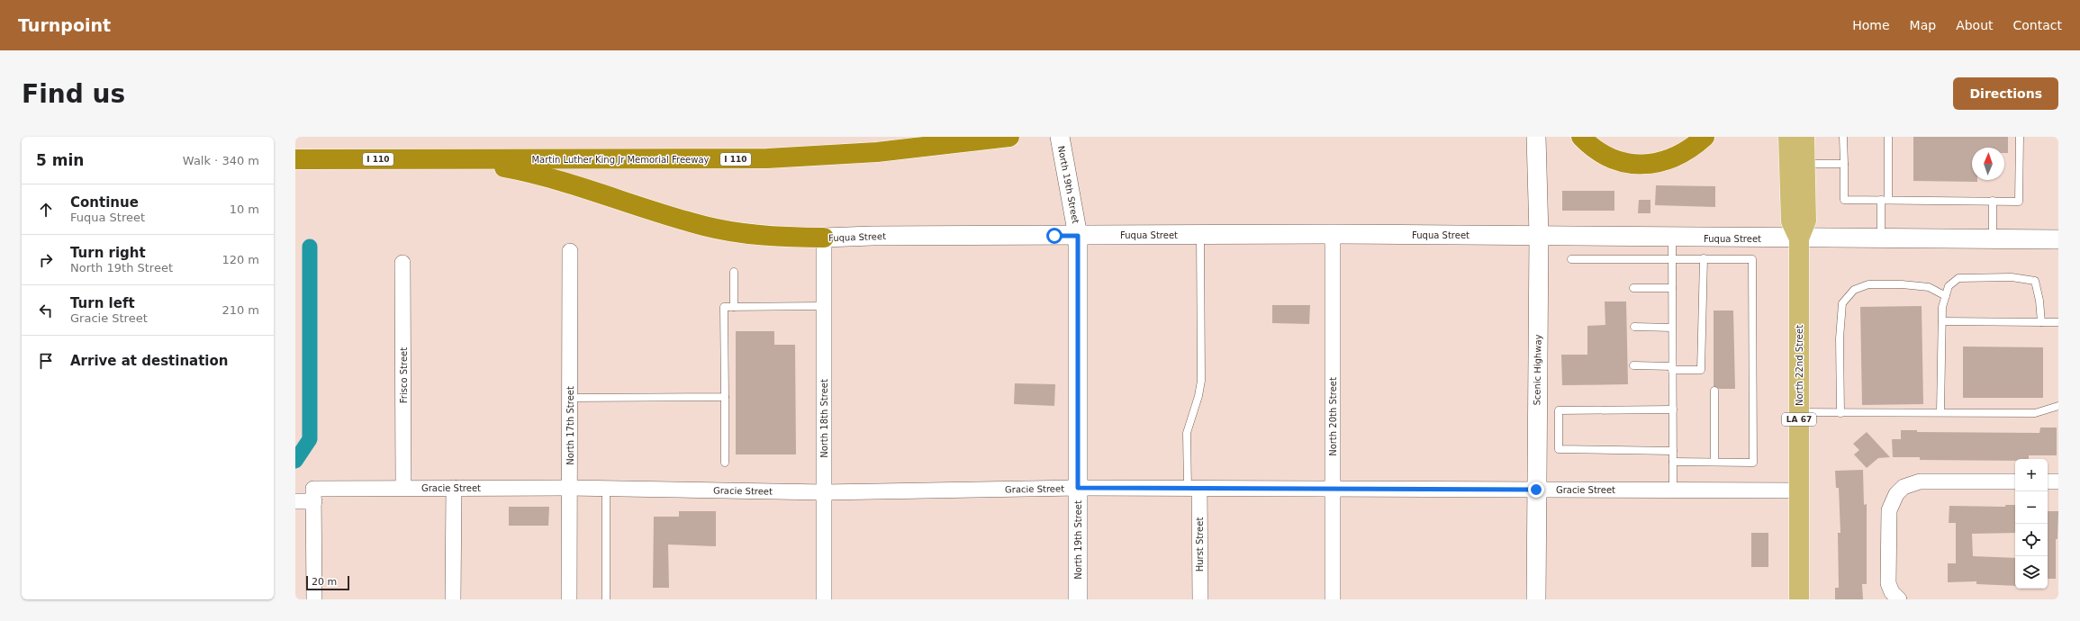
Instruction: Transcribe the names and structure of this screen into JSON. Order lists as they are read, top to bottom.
{
  "streets": {
    "highway": ["I 110", "Martin Luther King Jr Memorial Freeway"],
    "main road": ["North 22nd Street", "LA 67"],
    "street": [
      "North 19th Street",
      "Fuqua Street",
      "Scenic Highway",
      "Frisco Street",
      "North 20th Street",
      "North 18th Street",
      "North 17th Street",
      "Gracie Street",
      "Hurst Street"
    ]
  },
  "crossings": [
    ["North 19th Street", "Fuqua Street"],
    ["North 19th Street", "Gracie Street"],
    ["Fuqua Street", "North 22nd Street"],
    ["Fuqua Street", "Scenic Highway"],
    ["Fuqua Street", "North 20th Street"],
    ["Fuqua Street", "North 18th Street"],
    ["North 22nd Street", "Gracie Street"],
    ["Scenic Highway", "Gracie Street"],
    ["Frisco Street", "Gracie Street"],
    ["North 20th Street", "Gracie Street"],
    ["North 18th Street", "Gracie Street"],
    ["North 17th Street", "Gracie Street"],
    ["Gracie Street", "Hurst Street"]
  ],
  "scale_bar": "20 m",
  "north": "top",
  "page": {
    "header": "Turnpoint",
    "nav": [
      "Home",
      "Map",
      "About",
      "Contact"
    ],
    "buttons": "Directions",
    "title": "Find us",
    "heading": ["5 min", "Walk · 340 m"],
    "list": [
      ["Continue", "Fuqua Street", "10 m"],
      ["Turn right", "North 19th Street", "120 m"],
      ["Turn left", "Gracie Street", "210 m"],
      "Arrive at destination"
    ],
    "map_buttons": ["+", "−"],
    "scale": "20 m"
  }
}
